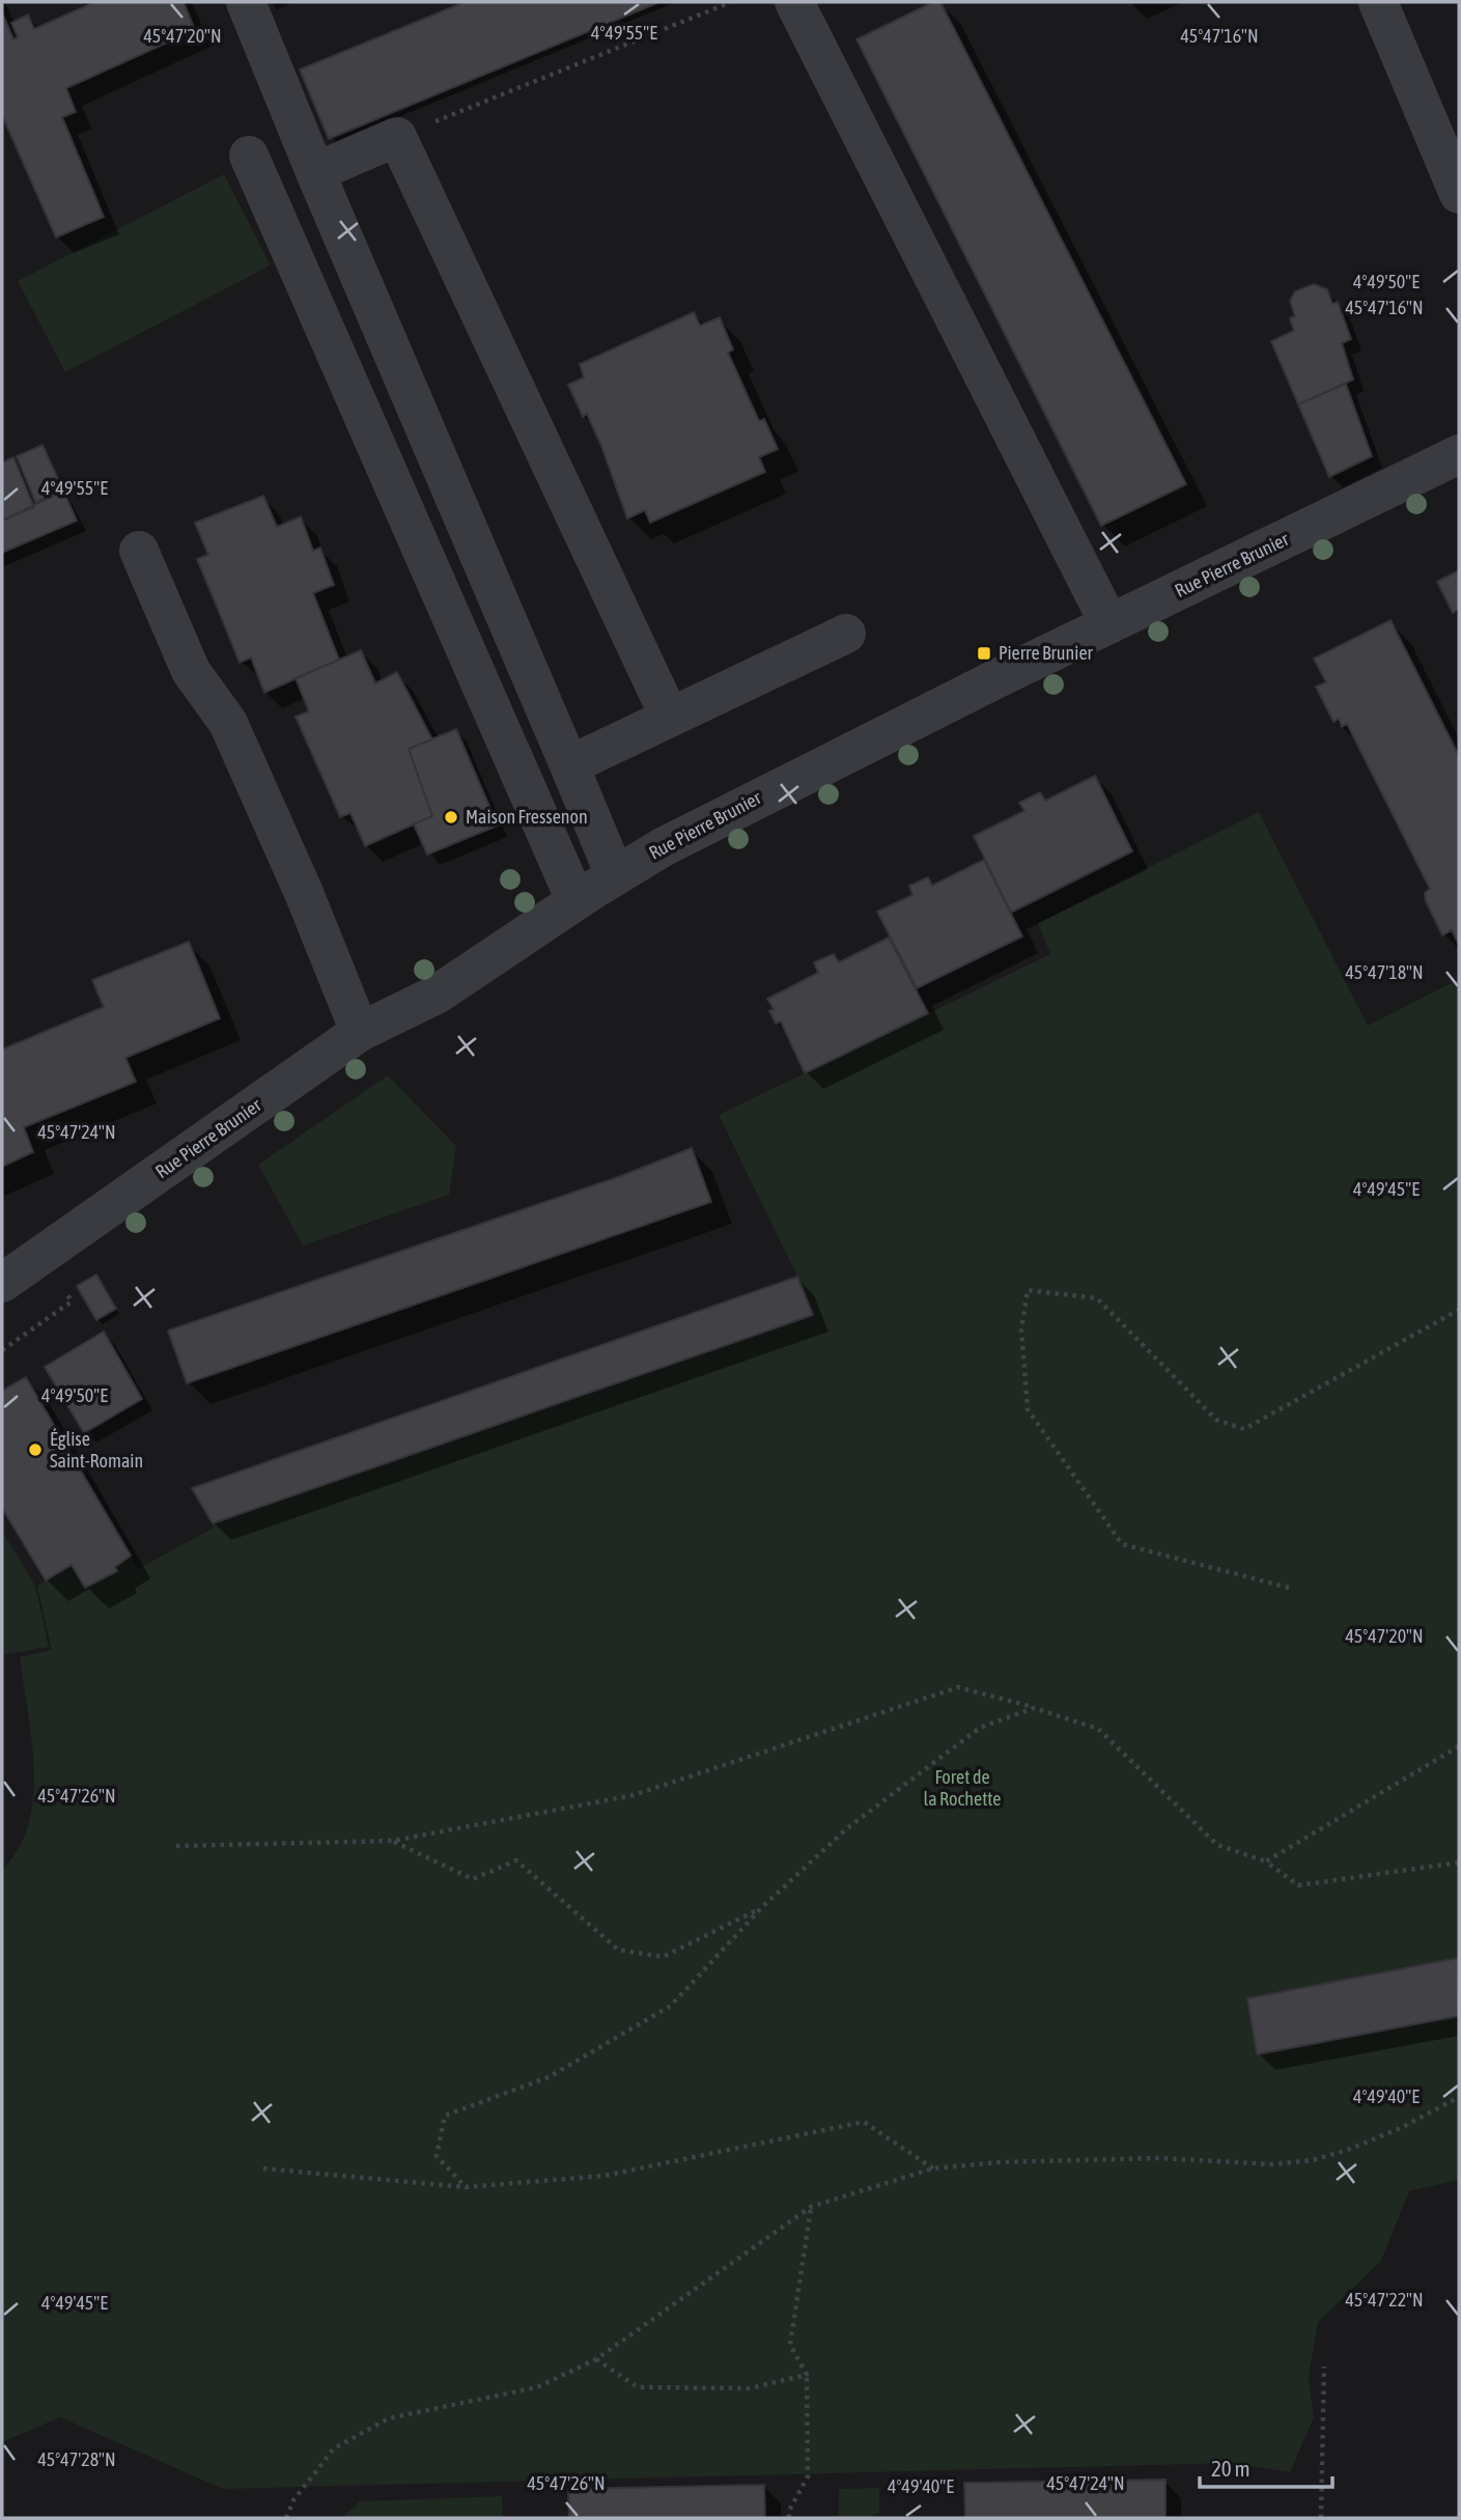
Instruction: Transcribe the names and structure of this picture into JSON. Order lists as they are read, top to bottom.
{
  "streets": {
    "street": ["Rue Pierre Brunier"]
  },
  "parks": ["Foret de la Rochette"],
  "places": {
    "transit": ["Pierre Brunier"],
    "other": ["Maison Fressenon", "Église Saint-Romain"]
  },
  "scale_bar": "20 m",
  "coordinates": [
    "4°49'55\"E",
    "45°47'20\"N",
    "45°47'16\"N",
    "4°49'50\"E",
    "45°47'18\"N",
    "45°47'24\"N",
    "4°49'45\"E",
    "45°47'26\"N",
    "4°49'40\"E",
    "45°47'22\"N",
    "45°47'28\"N"
  ]
}
